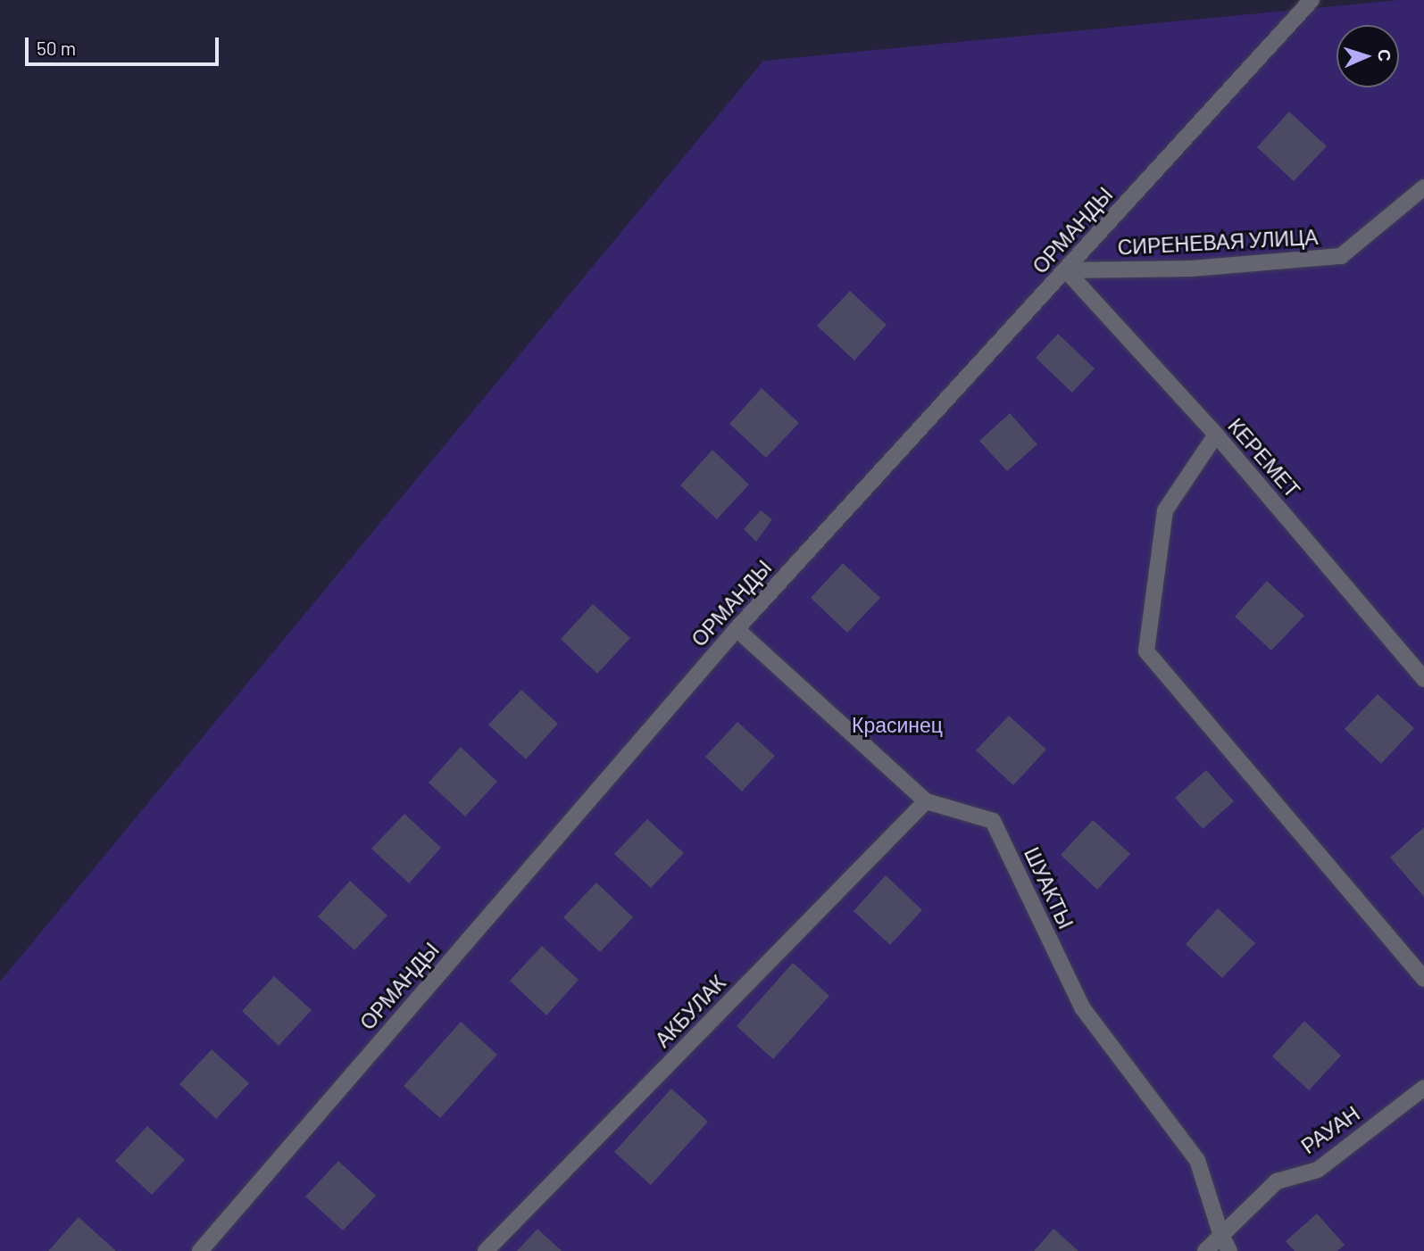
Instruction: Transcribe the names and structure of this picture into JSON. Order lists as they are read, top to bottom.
{
  "streets": {
    "street": [
      "ОРМАНДЫ",
      "СИРЕНЕВАЯ УЛИЦА",
      "КЕРЕМЕТ",
      "ШУАКТЫ",
      "АКБУЛАК",
      "РАУАН"
    ]
  },
  "crossings": [
    ["ОРМАНДЫ", "СИРЕНЕВАЯ УЛИЦА"],
    ["ОРМАНДЫ", "КЕРЕМЕТ"],
    ["ОРМАНДЫ", "ШУАКТЫ"],
    ["СИРЕНЕВАЯ УЛИЦА", "КЕРЕМЕТ"],
    ["ШУАКТЫ", "АКБУЛАК"],
    ["ШУАКТЫ", "РАУАН"]
  ],
  "parks": ["Красинец"],
  "scale_bar": "50 m",
  "north": "right"
}
